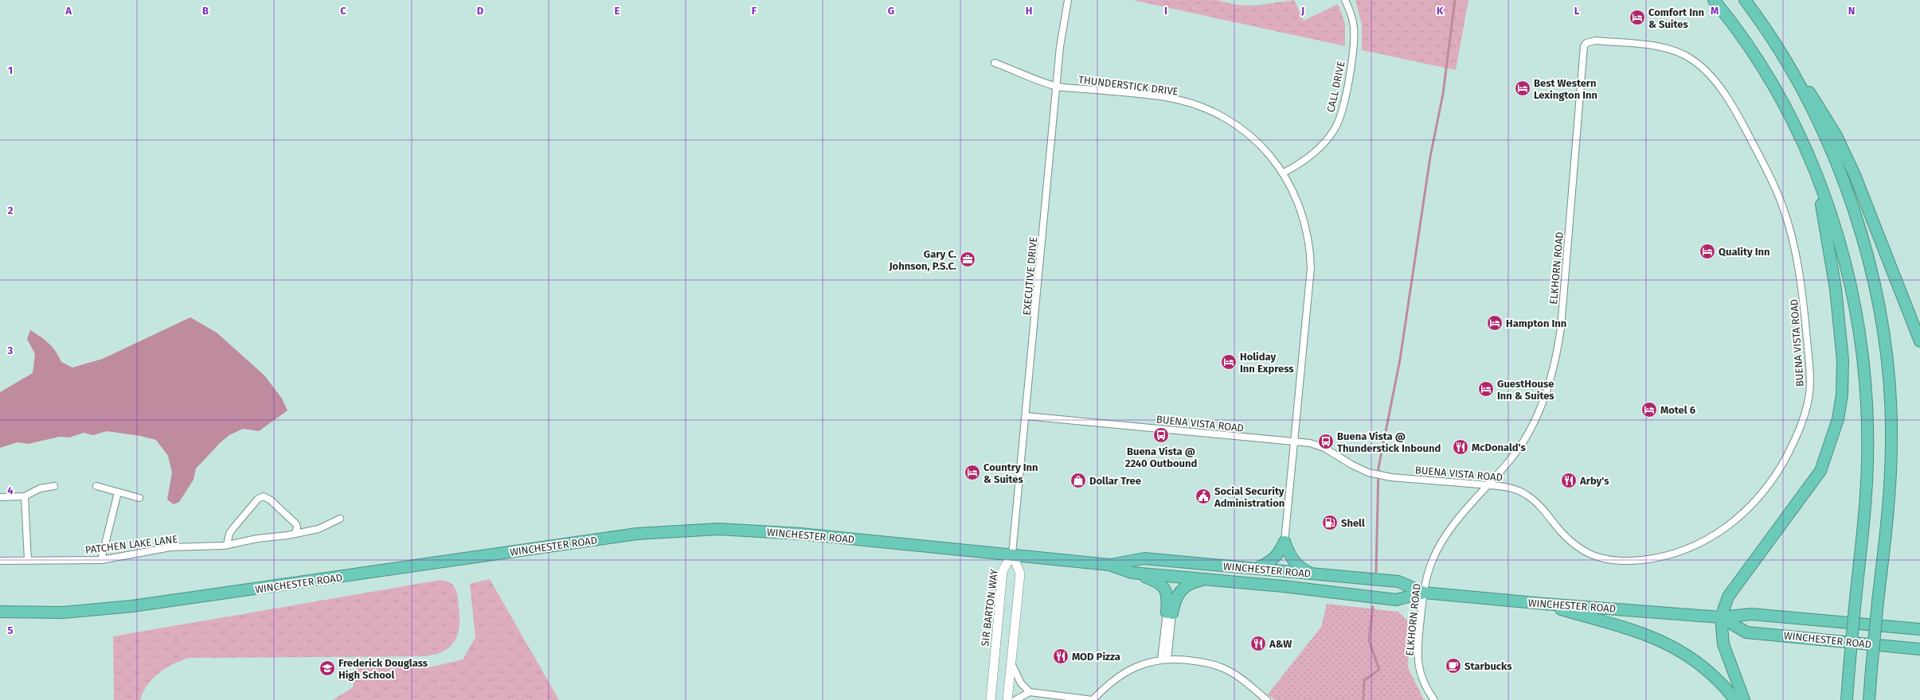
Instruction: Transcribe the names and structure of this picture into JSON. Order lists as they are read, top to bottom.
{
  "streets": {
    "highway": ["WINCHESTER ROAD"],
    "main road": ["SIR BARTON WAY"],
    "street": [
      "THUNDERSTICK DRIVE",
      "CALL DRIVE",
      "ELKHORN ROAD",
      "EXECUTIVE DRIVE",
      "BUENA VISTA ROAD",
      "PATCHEN LAKE LANE"
    ]
  },
  "crossings": [
    ["THUNDERSTICK DRIVE", "CALL DRIVE"],
    ["THUNDERSTICK DRIVE", "EXECUTIVE DRIVE"],
    ["THUNDERSTICK DRIVE", "BUENA VISTA ROAD"],
    ["ELKHORN ROAD", "BUENA VISTA ROAD"],
    ["ELKHORN ROAD", "WINCHESTER ROAD"],
    ["EXECUTIVE DRIVE", "BUENA VISTA ROAD"],
    ["EXECUTIVE DRIVE", "WINCHESTER ROAD"],
    ["EXECUTIVE DRIVE", "SIR BARTON WAY"],
    ["WINCHESTER ROAD", "SIR BARTON WAY"]
  ],
  "places": {
    "hotel": [
      "Comfort Inn & Suites",
      "Best Western Lexington Inn",
      "Quality Inn",
      "Hampton Inn",
      "Holiday Inn Express",
      "GuestHouse Inn & Suites",
      "Motel 6",
      "Country Inn & Suites"
    ],
    "office": ["Gary C. Johnson, P.S.C."],
    "bus stop": ["Buena Vista @ 2240 Outbound", "Buena Vista @ Thunderstick Inbound"],
    "restaurant": [
      "McDonald's",
      "Arby's",
      "A&W",
      "MOD Pizza"
    ],
    "shop": ["Dollar Tree"],
    "public building": ["Social Security Administration"],
    "fuel station": ["Shell"],
    "cafe": ["Starbucks"],
    "school or university": ["Frederick Douglass High School"]
  },
  "grid": {
    "columns": [
      "A",
      "B",
      "C",
      "D",
      "E",
      "F",
      "G",
      "H",
      "I",
      "J",
      "K",
      "L",
      "M",
      "N"
    ],
    "rows": [
      "1",
      "2",
      "3",
      "4",
      "5"
    ]
  }
}
